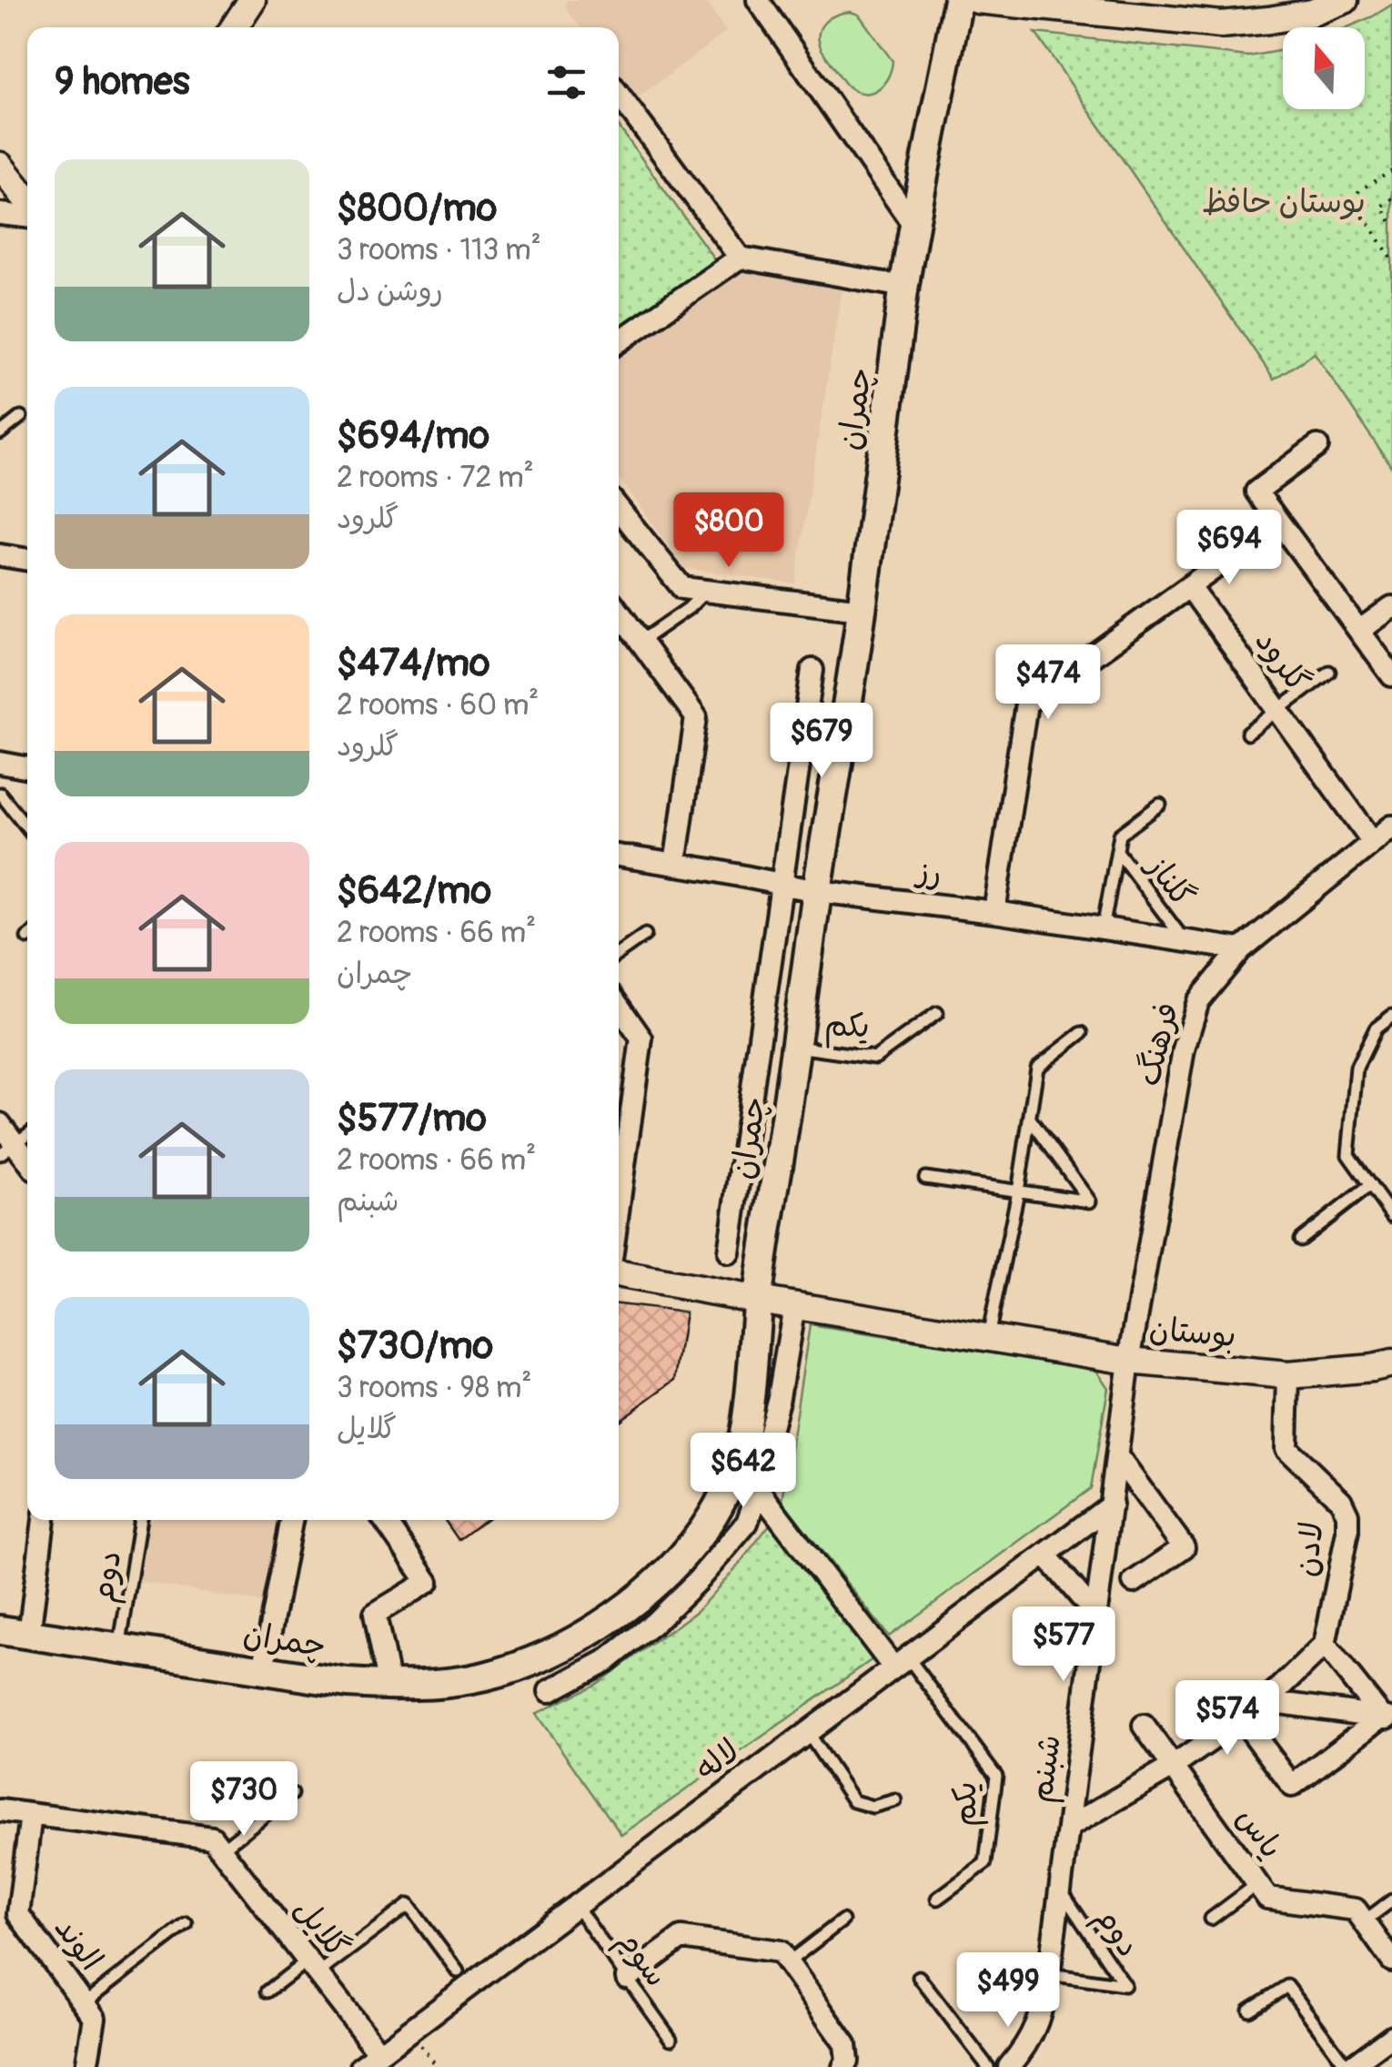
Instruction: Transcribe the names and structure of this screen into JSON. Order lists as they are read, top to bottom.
{
  "streets": {
    "main road": ["چمران"],
    "street": [
      "گلرود",
      "رز",
      "فرهنگ",
      "بوستان",
      "لادن",
      "لاله",
      "شبنم",
      "یاس",
      "گلایل",
      "الوند"
    ],
    "lane": [
      "گلناز",
      "یکم",
      "دوم",
      "سوم"
    ]
  },
  "crossings": [
    ["چمران", "رز"],
    ["چمران", "یکم"],
    ["چمران", "بوستان"],
    ["چمران", "دوم"],
    ["گلرود", "فرهنگ"],
    ["رز", "گلناز"],
    ["رز", "فرهنگ"],
    ["یکم", "لاله"],
    ["فرهنگ", "بوستان"],
    ["فرهنگ", "شبنم"],
    ["بوستان", "لادن"],
    ["بوستان", "شبنم"],
    ["دوم", "شبنم"],
    ["لاله", "شبنم"],
    ["لاله", "گلایل"],
    ["لاله", "سوم"]
  ],
  "parks": ["بوستان حافظ"],
  "north": "top",
  "page": {
    "heading": "9 homes",
    "list": [
      {
        "name": "$800/mo",
        "note": "3 rooms · 113 m² · روشن دل"
      },
      {
        "name": "$694/mo",
        "note": "2 rooms · 72 m² · گلرود"
      },
      {
        "name": "$474/mo",
        "note": "2 rooms · 60 m² · گلرود"
      },
      {
        "name": "$642/mo",
        "note": "2 rooms · 66 m² · چمران"
      },
      {
        "name": "$577/mo",
        "note": "2 rooms · 66 m² · شبنم"
      },
      {
        "name": "$730/mo",
        "note": "3 rooms · 98 m² · گلایل"
      }
    ],
    "price": [
      "$800",
      "$694",
      "$474",
      "$679",
      "$642",
      "$577",
      "$574",
      "$730",
      "$499"
    ]
  }
}
